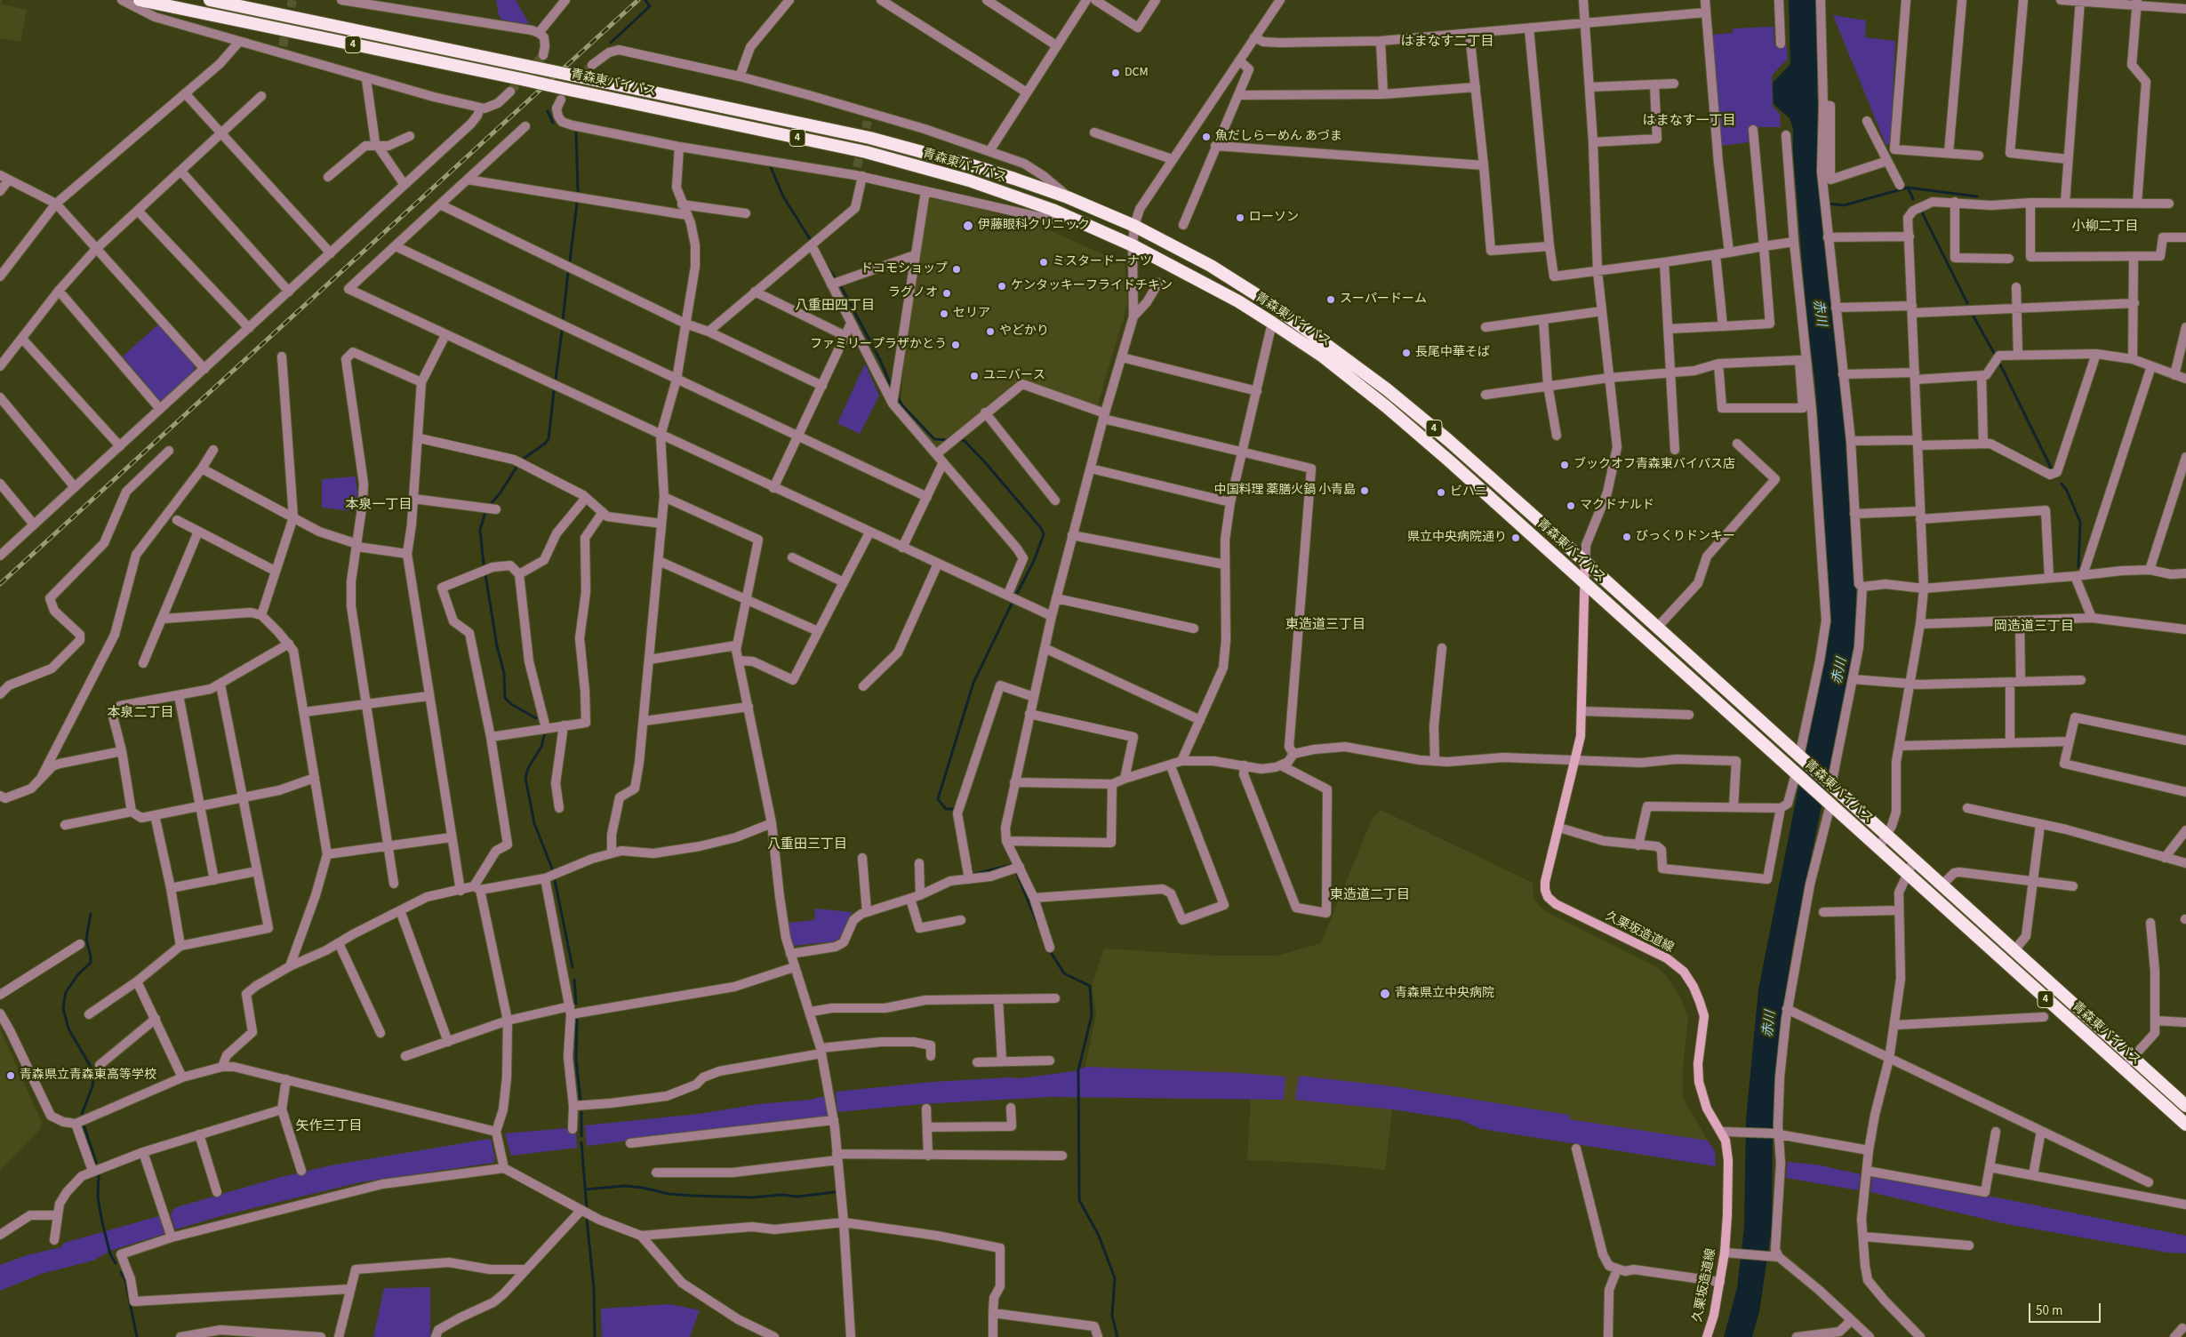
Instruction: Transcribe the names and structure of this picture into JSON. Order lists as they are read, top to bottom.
{
  "streets": {
    "highway": ["4", "青森東バイパス"],
    "main road": ["久栗坂造道線"]
  },
  "crossings": [
    ["青森東バイパス", "久栗坂造道線"]
  ],
  "districts": [
    "はまなす二丁目",
    "はまなす一丁目",
    "小柳二丁目",
    "八重田四丁目",
    "本泉一丁目",
    "東造道三丁目",
    "岡造道三丁目",
    "本泉二丁目",
    "八重田三丁目",
    "東造道二丁目",
    "矢作三丁目"
  ],
  "water": ["赤川"],
  "places": [
    "DCM",
    "魚だしらーめん あづま",
    "ローソン",
    "伊藤眼科クリニック",
    "ミスタードーナツ",
    "ドコモショップ",
    "ケンタッキーフライドチキン",
    "ラグノオ",
    "スーパードーム",
    "セリア",
    "やどかり",
    "ファミリープラザかとう",
    "長尾中華そば",
    "ユニバース",
    "ブックオフ青森東バイパス店",
    "中国料理 薬膳火鍋 小青島",
    "ビハニ",
    "マクドナルド",
    "びっくりドンキー",
    "県立中央病院通り",
    "青森県立中央病院",
    "青森県立青森東高等学校"
  ],
  "scale_bar": "50 m"
}
